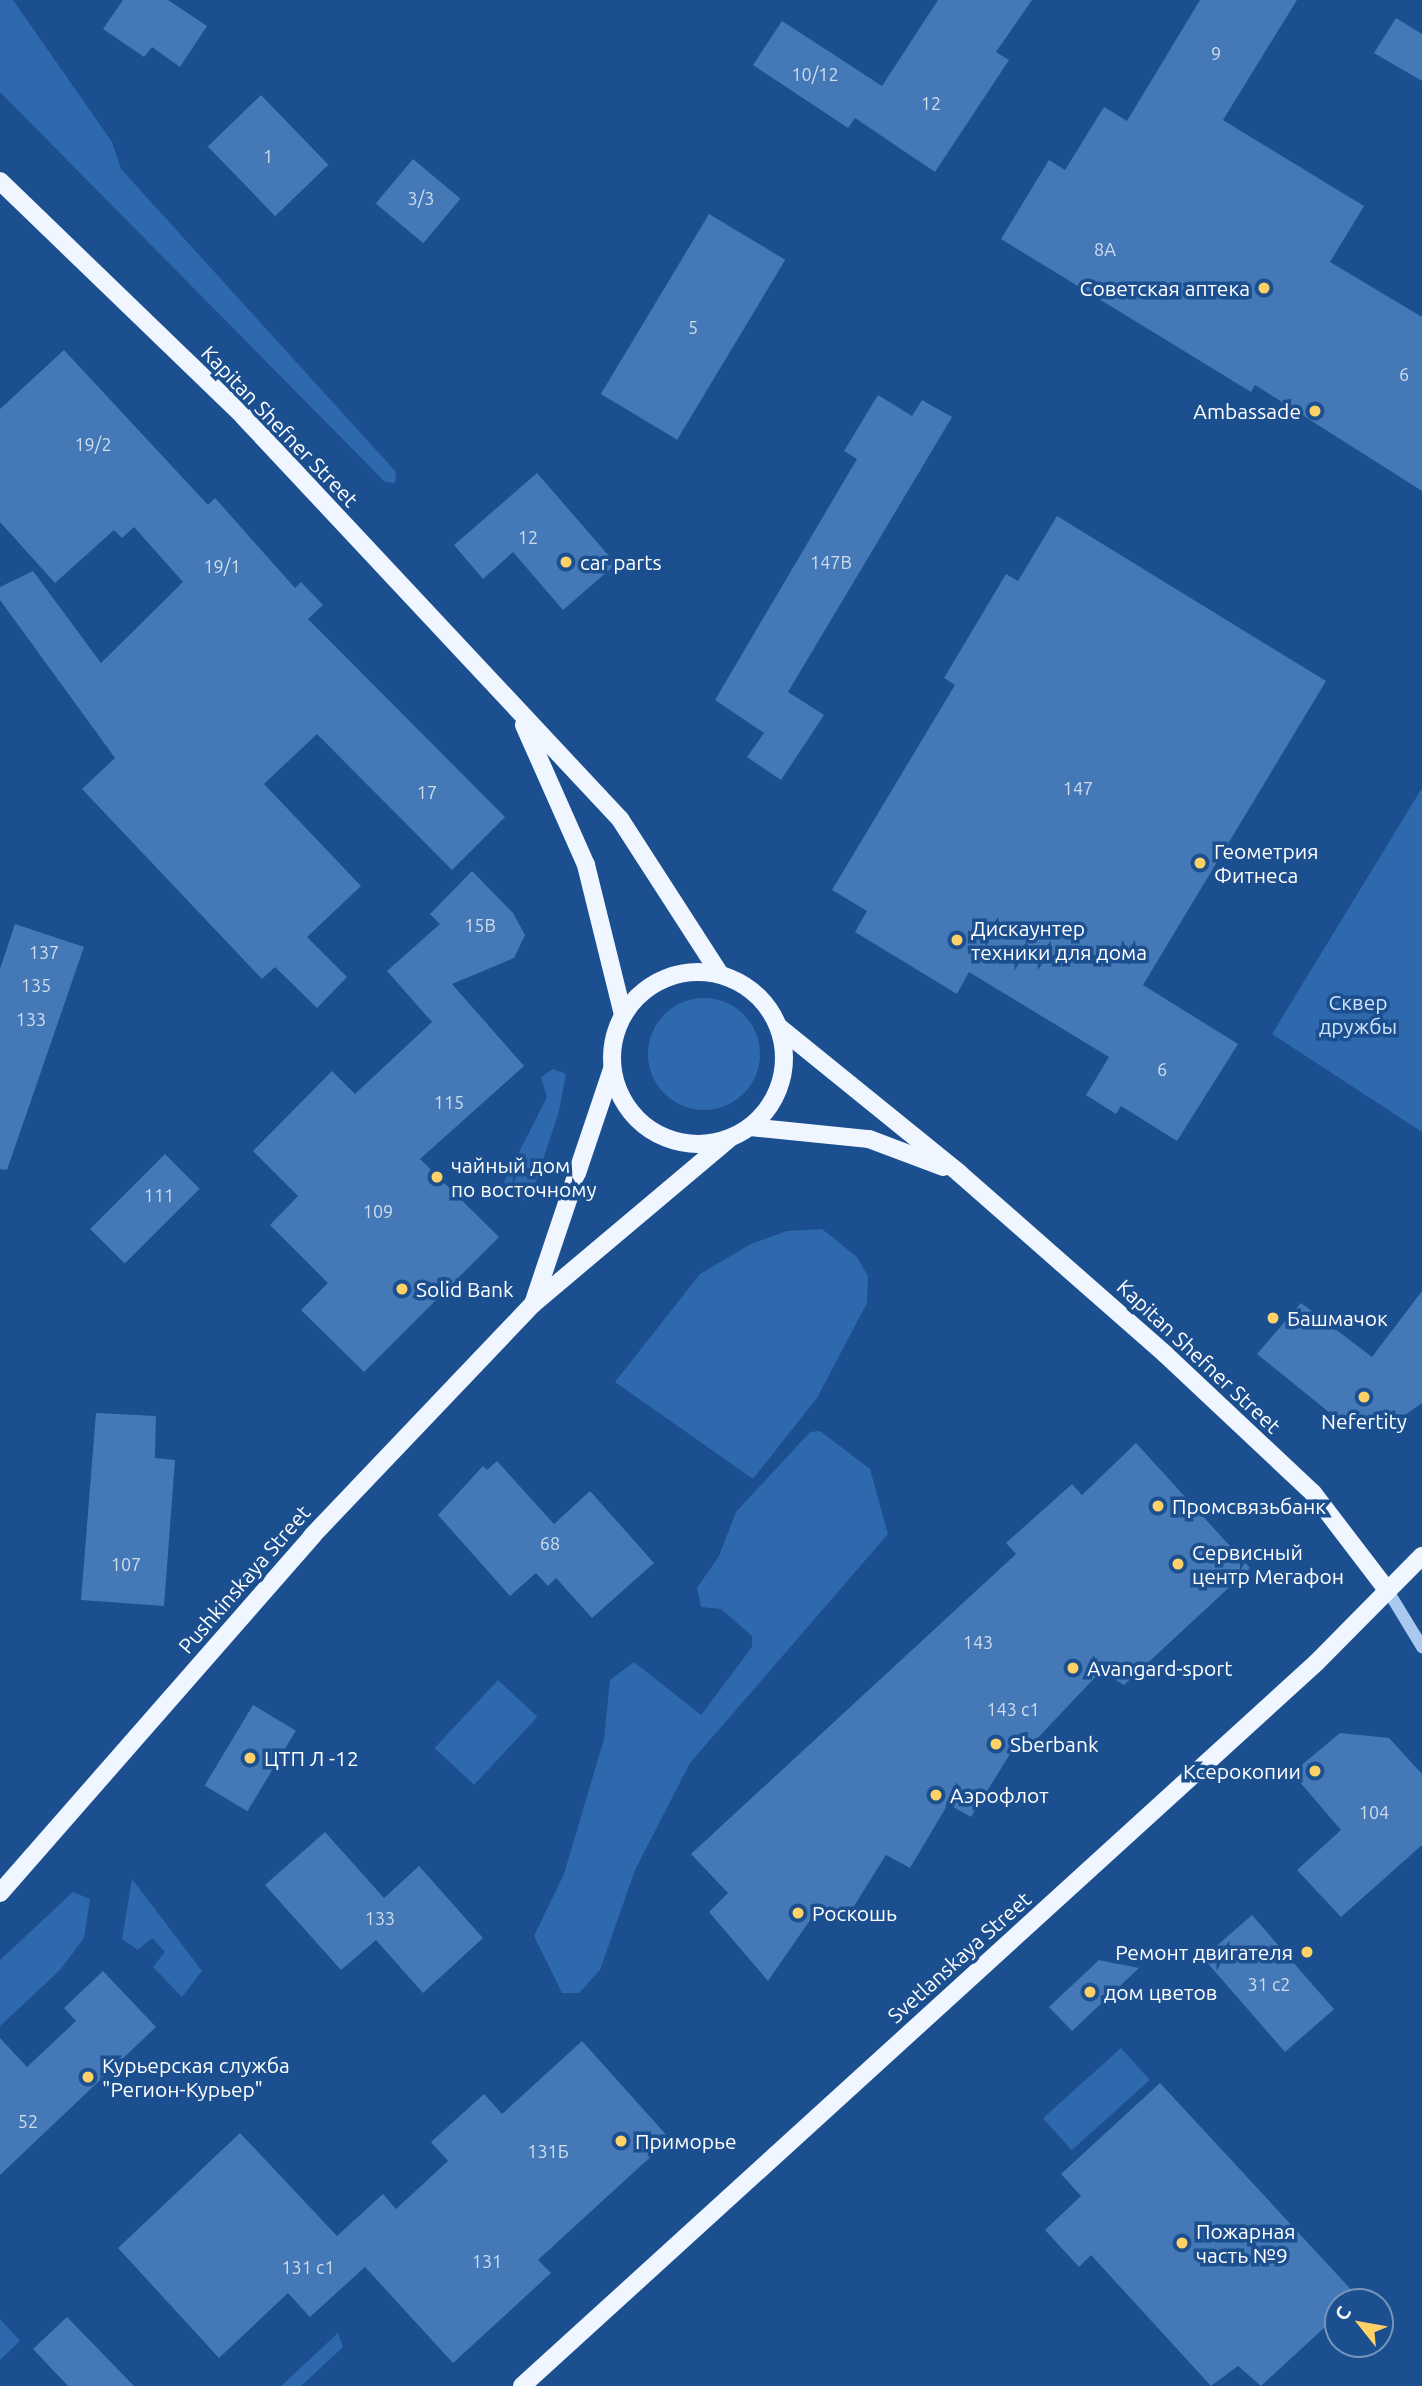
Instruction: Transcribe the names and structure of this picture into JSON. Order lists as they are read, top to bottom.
{
  "streets": {
    "main road": ["Kapitan Shefner Street", "Pushkinskaya Street", "Svetlanskaya Street"]
  },
  "crossings": [
    ["Kapitan Shefner Street", "Pushkinskaya Street"],
    ["Kapitan Shefner Street", "Svetlanskaya Street"]
  ],
  "parks": ["Сквер дружбы"],
  "places": [
    "Советская аптека",
    "Ambassade",
    "car parts",
    "Геометрия Фитнеса",
    "Дискаунтер техники для дома",
    "чайный дом по восточному",
    "Solid Bank",
    "Башмачок",
    "Nefertity",
    "Промсвязьбанк",
    "Сервисный центр Мегафон",
    "Avangard-sport",
    "Sberbank",
    "ЦТП Л -12",
    "Ксерокопии",
    "Аэрофлот",
    "Роскошь",
    "Ремонт двигателя",
    "дом цветов",
    "Курьерская служба \"Регион-Курьер\"",
    "Приморье",
    "Пожарная часть №9"
  ],
  "house_numbers": [
    "9",
    "10/12",
    "12",
    "1",
    "3/3",
    "8А",
    "5",
    "6",
    "19/2",
    "12",
    "147В",
    "19/1",
    "147",
    "17",
    "15В",
    "137",
    "135",
    "133",
    "6",
    "115",
    "111",
    "109",
    "68",
    "107",
    "143",
    "143 с1",
    "104",
    "133",
    "31 с2",
    "52",
    "131Б",
    "131",
    "131 с1"
  ],
  "north": "top left"
}
